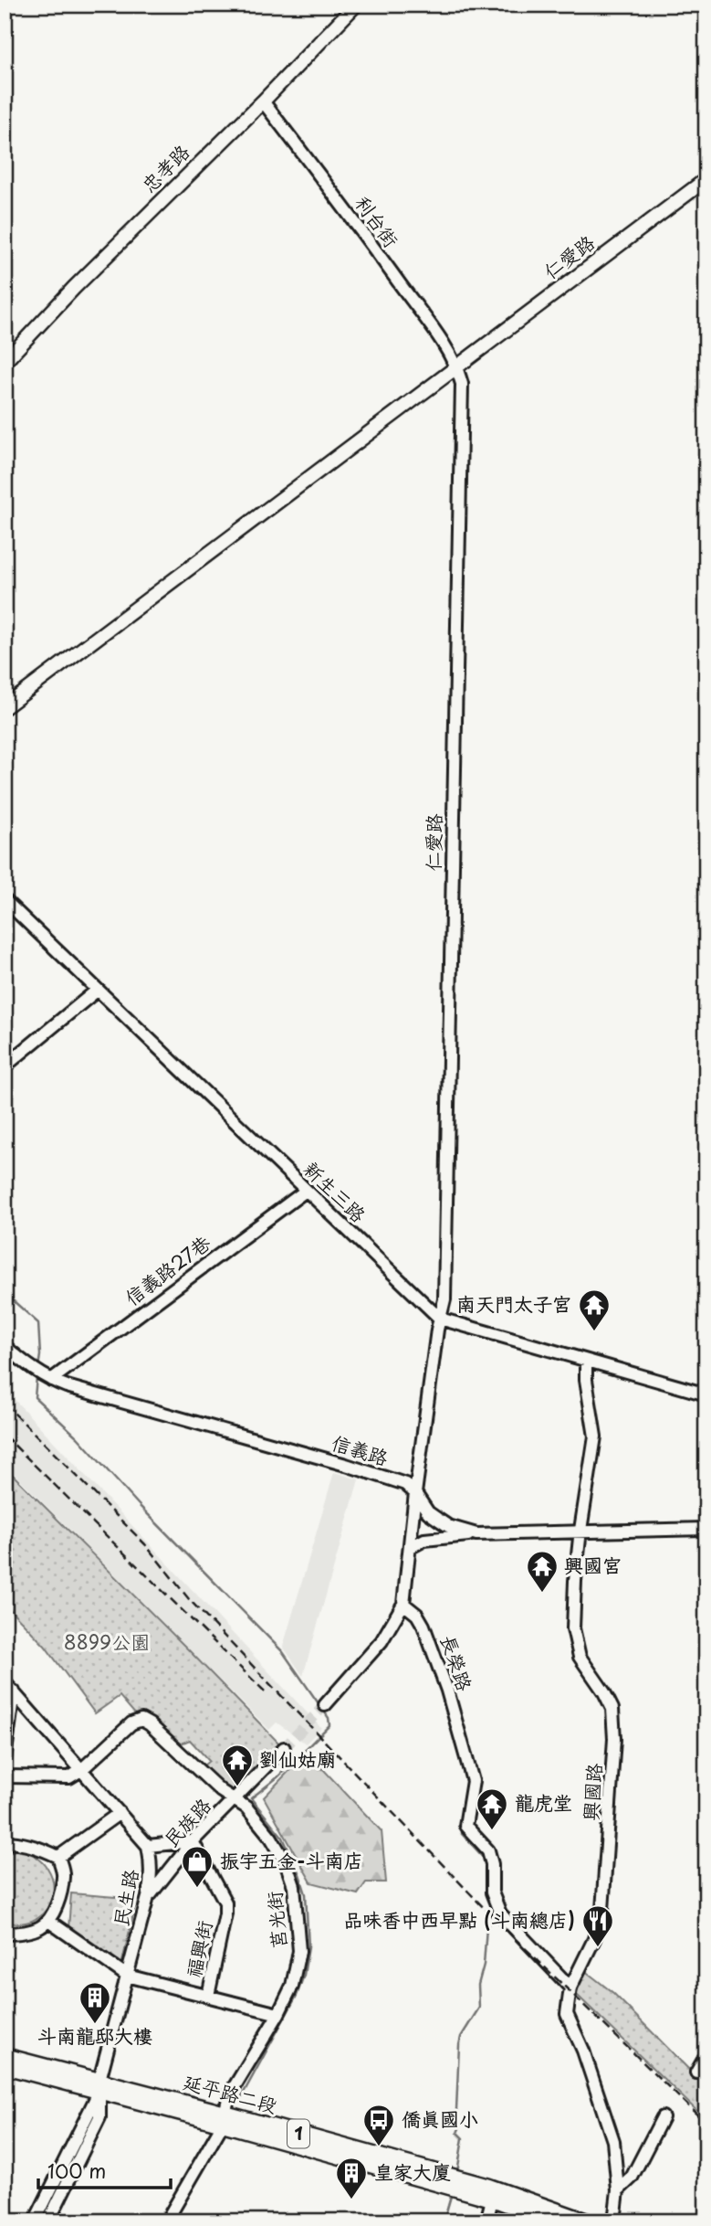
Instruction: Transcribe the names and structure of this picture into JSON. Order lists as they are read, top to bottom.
{
  "streets": {
    "main road": [
      "忠孝路",
      "仁愛路",
      "延平路二段",
      "1"
    ],
    "street": [
      "利台街",
      "新生三路",
      "信義路27巷",
      "信義路",
      "長榮路",
      "興國路",
      "民族路",
      "民生路",
      "莒光街",
      "福興街"
    ]
  },
  "crossings": [
    ["忠孝路", "利台街"],
    ["利台街", "仁愛路"],
    ["仁愛路", "新生三路"],
    ["新生三路", "信義路27巷"],
    ["新生三路", "興國路"],
    ["信義路27巷", "信義路"],
    ["信義路", "興國路"],
    ["長榮路", "興國路"],
    ["民族路", "民生路"],
    ["民族路", "莒光街"],
    ["民族路", "福興街"],
    ["民生路", "莒光街"],
    ["民生路", "延平路二段"],
    ["莒光街", "延平路二段"]
  ],
  "parks": ["8899公園"],
  "places": {
    "temple": [
      "南天門太子宮",
      "興國宮",
      "劉仙姑廟",
      "龍虎堂"
    ],
    "shop": ["振宇五金-斗南店"],
    "restaurant": ["品味香中西早點 (斗南總店)"],
    "building": ["斗南龍邸大樓", "皇家大廈"],
    "bus stop": ["僑真國小"]
  },
  "scale_bar": "100 m"
}
